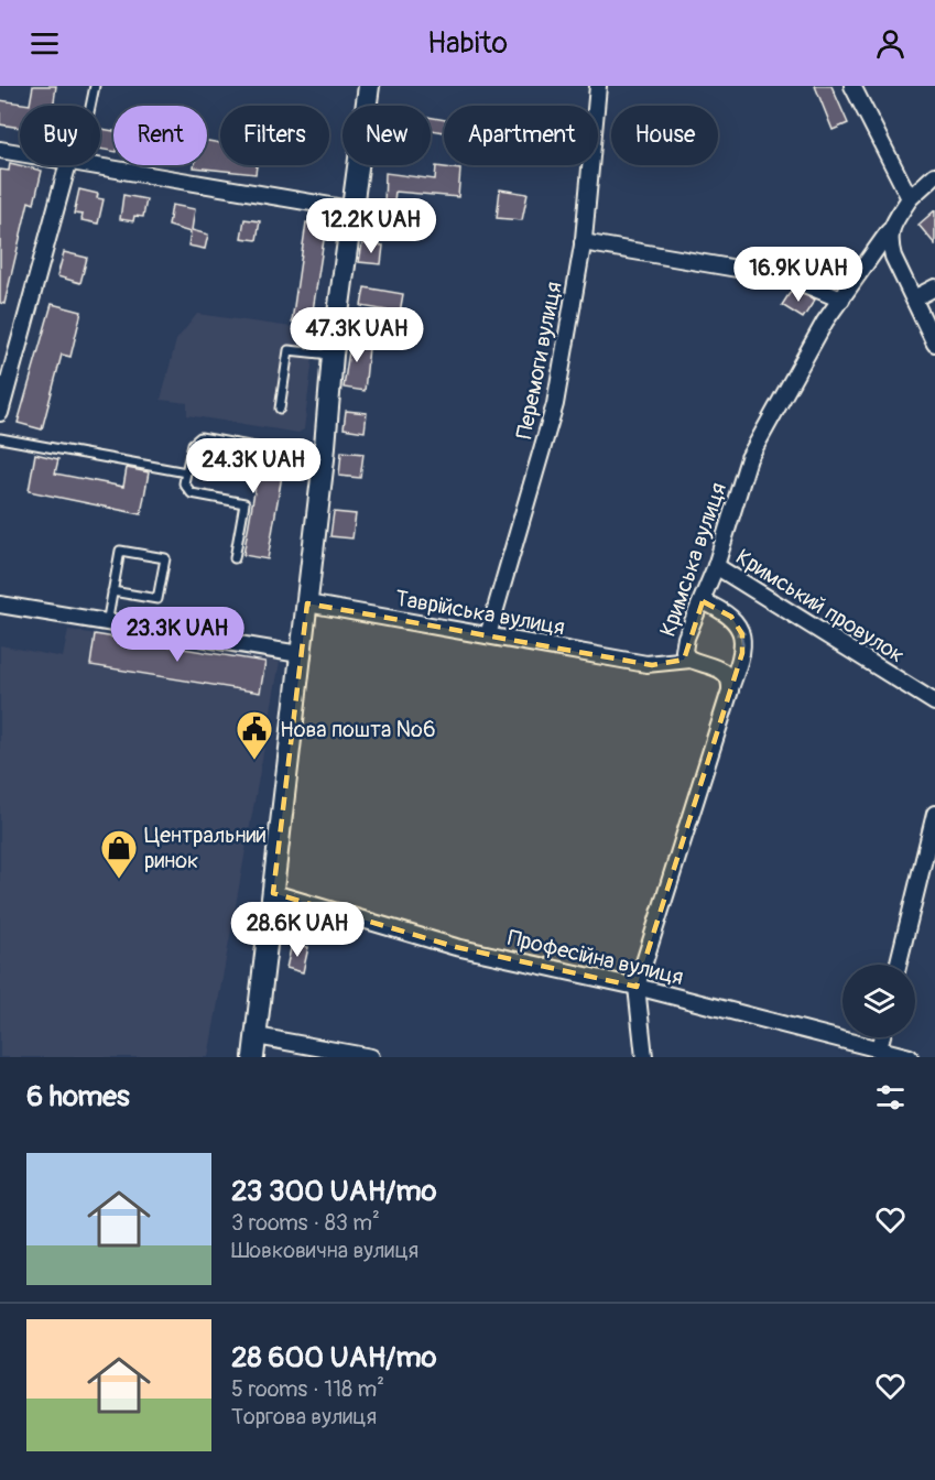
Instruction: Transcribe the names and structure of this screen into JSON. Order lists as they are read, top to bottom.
{
  "streets": {
    "street": [
      "Перемоги вулиця",
      "Кримська вулиця",
      "Кримський провулок",
      "Таврійська вулиця",
      "Професійна вулиця"
    ]
  },
  "crossings": [
    ["Перемоги вулиця", "Таврійська вулиця"],
    ["Кримська вулиця", "Кримський провулок"],
    ["Кримська вулиця", "Таврійська вулиця"]
  ],
  "places": {
    "public building": ["Нова пошта №6"],
    "shop": ["Центральний ринок"]
  },
  "page": {
    "header": "Habito",
    "chip": [
      "Buy",
      "Rent",
      "Filters",
      "New",
      "Apartment",
      "House"
    ],
    "price": [
      "12.2K UAH",
      "16.9K UAH",
      "47.3K UAH",
      "24.3K UAH",
      "23.3K UAH",
      "28.6K UAH"
    ],
    "heading": "6 homes",
    "list": [
      {
        "name": "23 300 UAH/mo",
        "note": "3 rooms · 83 m² · Шовковична вулиця"
      },
      {
        "name": "28 600 UAH/mo",
        "note": "5 rooms · 118 m² · Торгова вулиця"
      }
    ]
  }
}
